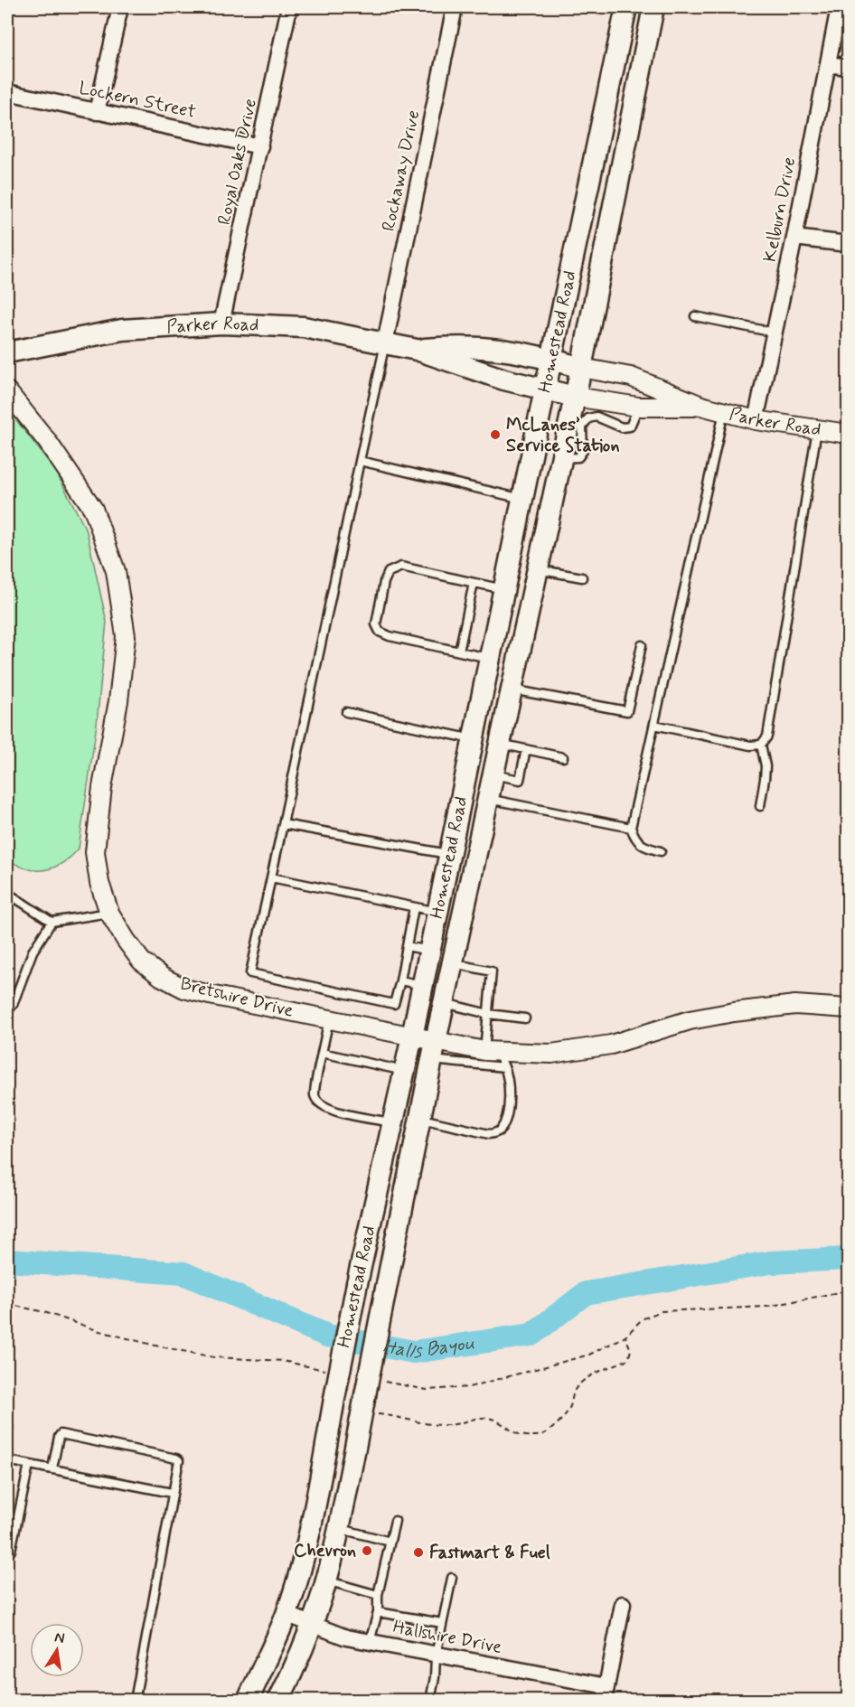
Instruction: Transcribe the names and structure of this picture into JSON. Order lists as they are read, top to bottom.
{
  "streets": {
    "main road": ["Parker Road", "Homestead Road"],
    "street": [
      "Lockern Street",
      "Royal Oaks Drive",
      "Rockaway Drive",
      "Kelburn Drive",
      "Bretshire Drive",
      "Hallshire Drive"
    ]
  },
  "crossings": [
    ["Lockern Street", "Royal Oaks Drive"],
    ["Royal Oaks Drive", "Parker Road"],
    ["Rockaway Drive", "Parker Road"],
    ["Kelburn Drive", "Parker Road"],
    ["Parker Road", "Homestead Road"],
    ["Homestead Road", "Bretshire Drive"],
    ["Homestead Road", "Hallshire Drive"]
  ],
  "water": ["Halls Bayou"],
  "places": ["McLanes’ Service Station", "Chevron", "Fastmart & Fuel"],
  "north": "top"
}
